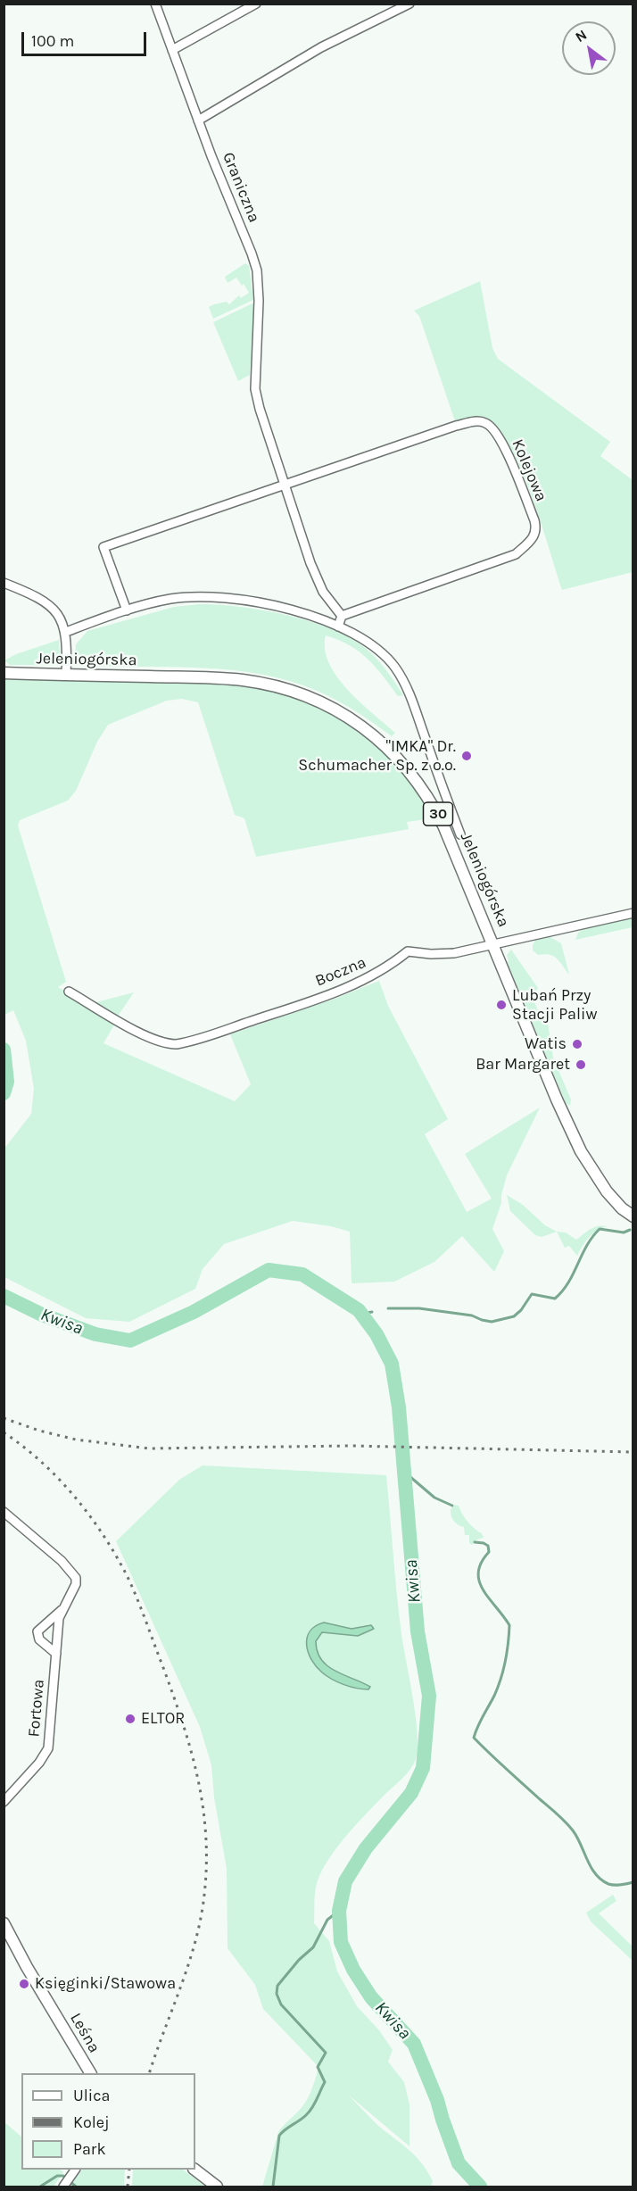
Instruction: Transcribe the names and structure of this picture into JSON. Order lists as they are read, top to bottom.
{
  "streets": {
    "main road": ["Jeleniogórska", "30", "Leśna"],
    "street": [
      "Graniczna",
      "Kolejowa",
      "Boczna",
      "Fortowa"
    ]
  },
  "crossings": [
    ["Graniczna", "Kolejowa"],
    ["Kolejowa", "Jeleniogórska"],
    ["Jeleniogórska", "Boczna"]
  ],
  "water": ["Kwisa"],
  "places": [
    "\"IMKA\" Dr. Schumacher Sp. z o.o.",
    "Lubań Przy Stacji Paliw",
    "Watis",
    "Bar Margaret",
    "ELTOR",
    "Księginki/Stawowa"
  ],
  "legend": ["Ulica", "Kolej", "Park"],
  "scale_bar": "100 m",
  "north": "top left"
}
